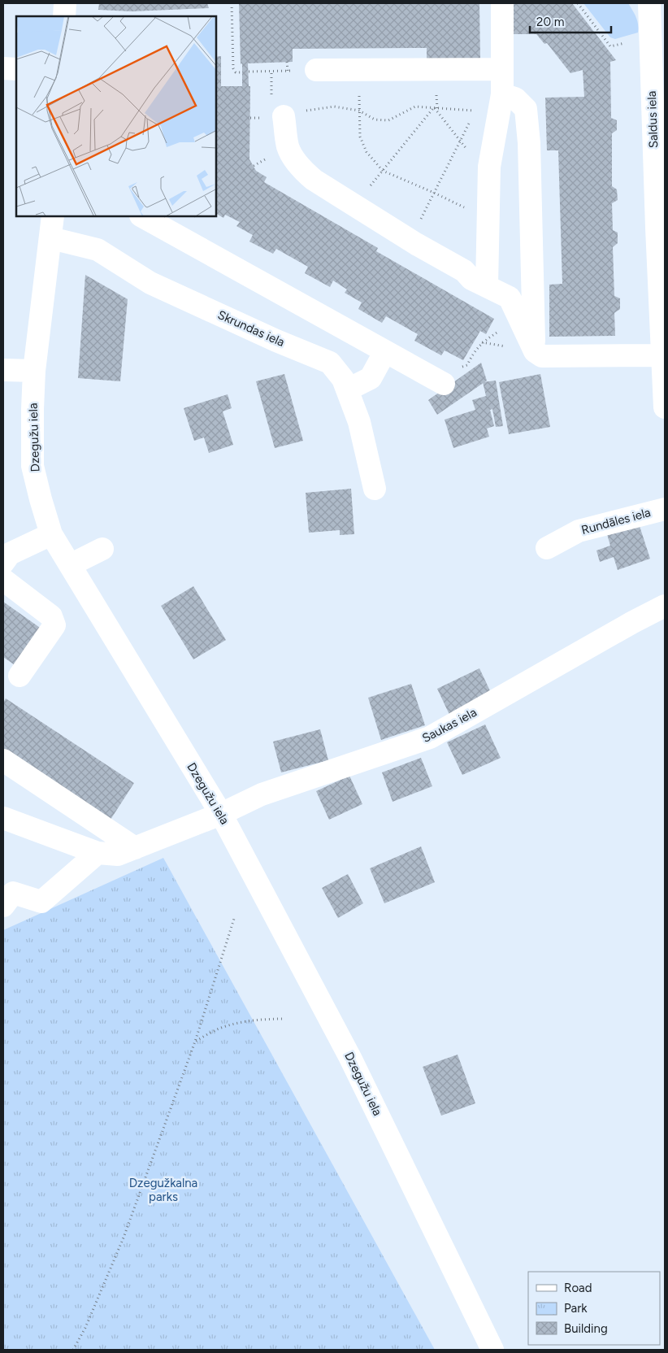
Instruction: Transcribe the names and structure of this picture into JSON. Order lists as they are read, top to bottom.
{
  "streets": {
    "street": [
      "Saldus iela",
      "Skrundas iela",
      "Dzegužu iela",
      "Rundāles iela",
      "Saukas iela"
    ]
  },
  "crossings": [
    ["Skrundas iela", "Dzegužu iela"],
    ["Dzegužu iela", "Saukas iela"]
  ],
  "parks": ["Dzegužkalna parks"],
  "legend": ["Road", "Park", "Building"],
  "scale_bar": "20 m"
}
